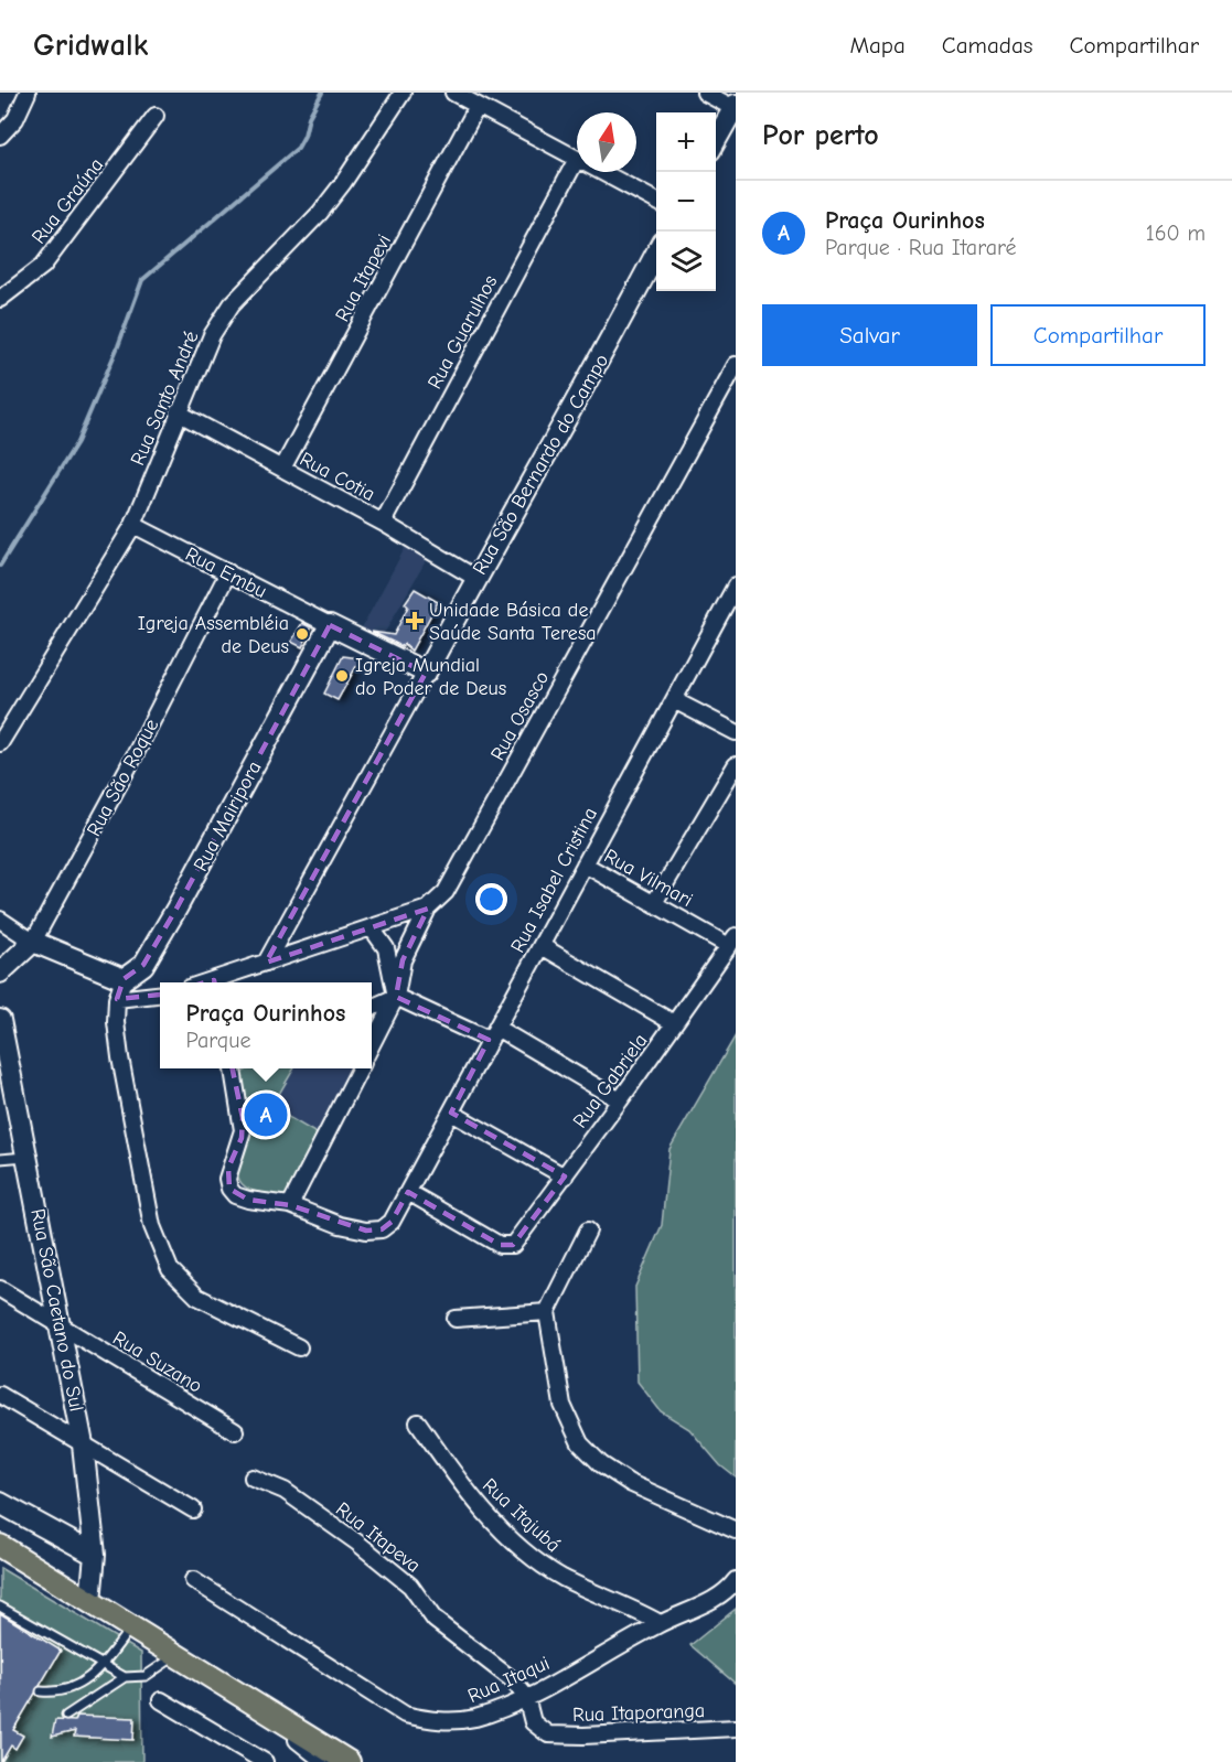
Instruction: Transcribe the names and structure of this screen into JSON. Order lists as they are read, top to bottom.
{
  "streets": {
    "street": [
      "Rua Graúna",
      "Rua Itapevi",
      "Rua Guarulhos",
      "Rua Santo André",
      "Rua São Bernardo do Campo",
      "Rua Cotia",
      "Rua Embu",
      "Rua Osasco",
      "Rua São Roque",
      "Rua Mairipora",
      "Rua Vilmari",
      "Rua Isabel Cristina",
      "Rua Gabriela",
      "Rua São Caetano do Sul",
      "Rua Suzano",
      "Rua Itajubá",
      "Rua Itapeva",
      "Rua Itaqui",
      "Rua Itaporanga"
    ]
  },
  "crossings": [
    ["Rua Itapevi", "Rua Cotia"],
    ["Rua Guarulhos", "Rua Cotia"],
    ["Rua Santo André", "Rua Cotia"],
    ["Rua Santo André", "Rua Embu"],
    ["Rua São Bernardo do Campo", "Rua Cotia"],
    ["Rua São Bernardo do Campo", "Rua Embu"],
    ["Rua São Bernardo do Campo", "Rua Osasco"],
    ["Rua Embu", "Rua São Roque"],
    ["Rua Embu", "Rua Mairipora"],
    ["Rua Vilmari", "Rua Isabel Cristina"],
    ["Rua Vilmari", "Rua Gabriela"],
    ["Rua Isabel Cristina", "Rua Gabriela"],
    ["Rua São Caetano do Sul", "Rua Suzano"],
    ["Rua Itajubá", "Rua Itaqui"],
    ["Rua Itapeva", "Rua Itaqui"],
    ["Rua Itapeva", "Rua Itaporanga"],
    ["Rua Itaqui", "Rua Itaporanga"]
  ],
  "places": {
    "health": ["Unidade Básica de Saúde Santa Teresa"],
    "other": ["Igreja Assembléia de Deus", "Igreja Mundial do Poder de Deus"]
  },
  "north": "top",
  "page": {
    "header": "Gridwalk",
    "nav": ["Mapa", "Camadas", "Compartilhar"],
    "heading": "Por perto",
    "map_buttons": ["+", "−"],
    "list": [
      {
        "mark": "A",
        "name": "Praça Ourinhos",
        "note": "Parque · Rua Itararé",
        "value": "160 m"
      }
    ],
    "buttons": ["Salvar", "Compartilhar"],
    "popup": ["Praça Ourinhos", "Parque"],
    "pins": "A"
  }
}
